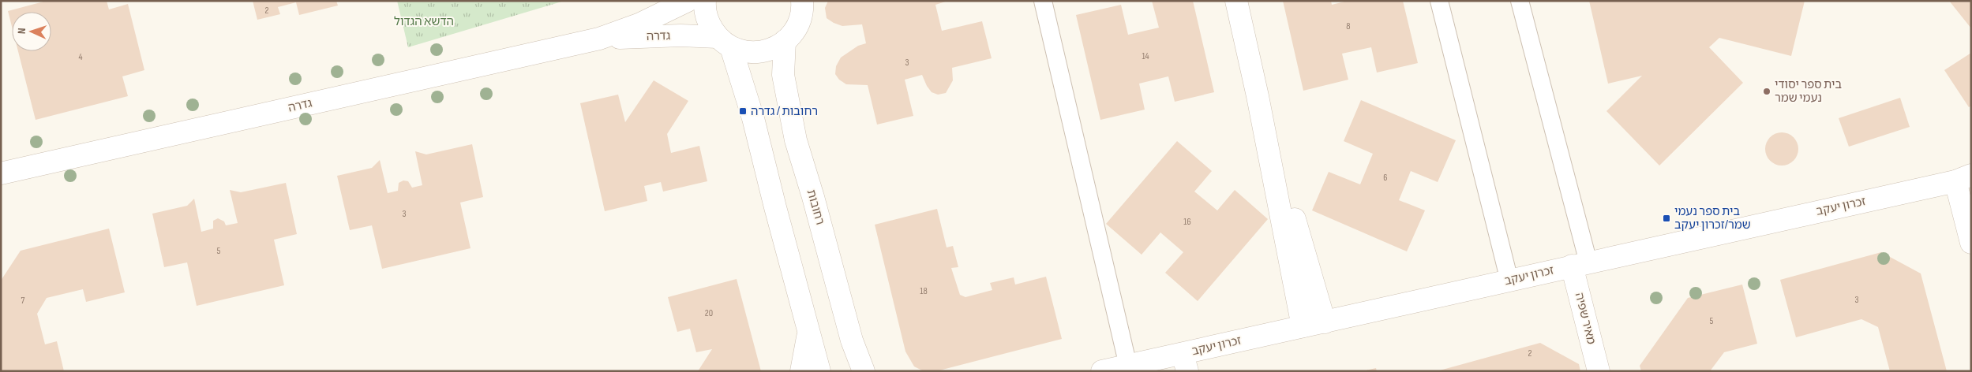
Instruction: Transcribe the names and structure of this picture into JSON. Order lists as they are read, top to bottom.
{
  "streets": {
    "street": [
      "גדרה",
      "זכרון יעקב",
      "רחובות",
      "מאיר שפיה"
    ]
  },
  "crossings": [
    ["גדרה", "רחובות"],
    ["זכרון יעקב", "מאיר שפיה"]
  ],
  "parks": ["הדשא הגדול"],
  "places": {
    "other": ["בית ספר יסודי נעמי שמר"],
    "transit": ["רחובות / גדרה", "בית ספר נעמי שמר/זכרון יעקב"]
  },
  "house_numbers": [
    "2",
    "8",
    "14",
    "4",
    "3",
    "6",
    "3",
    "16",
    "5",
    "18",
    "3",
    "7",
    "20",
    "5",
    "2"
  ],
  "north": "left"
}
